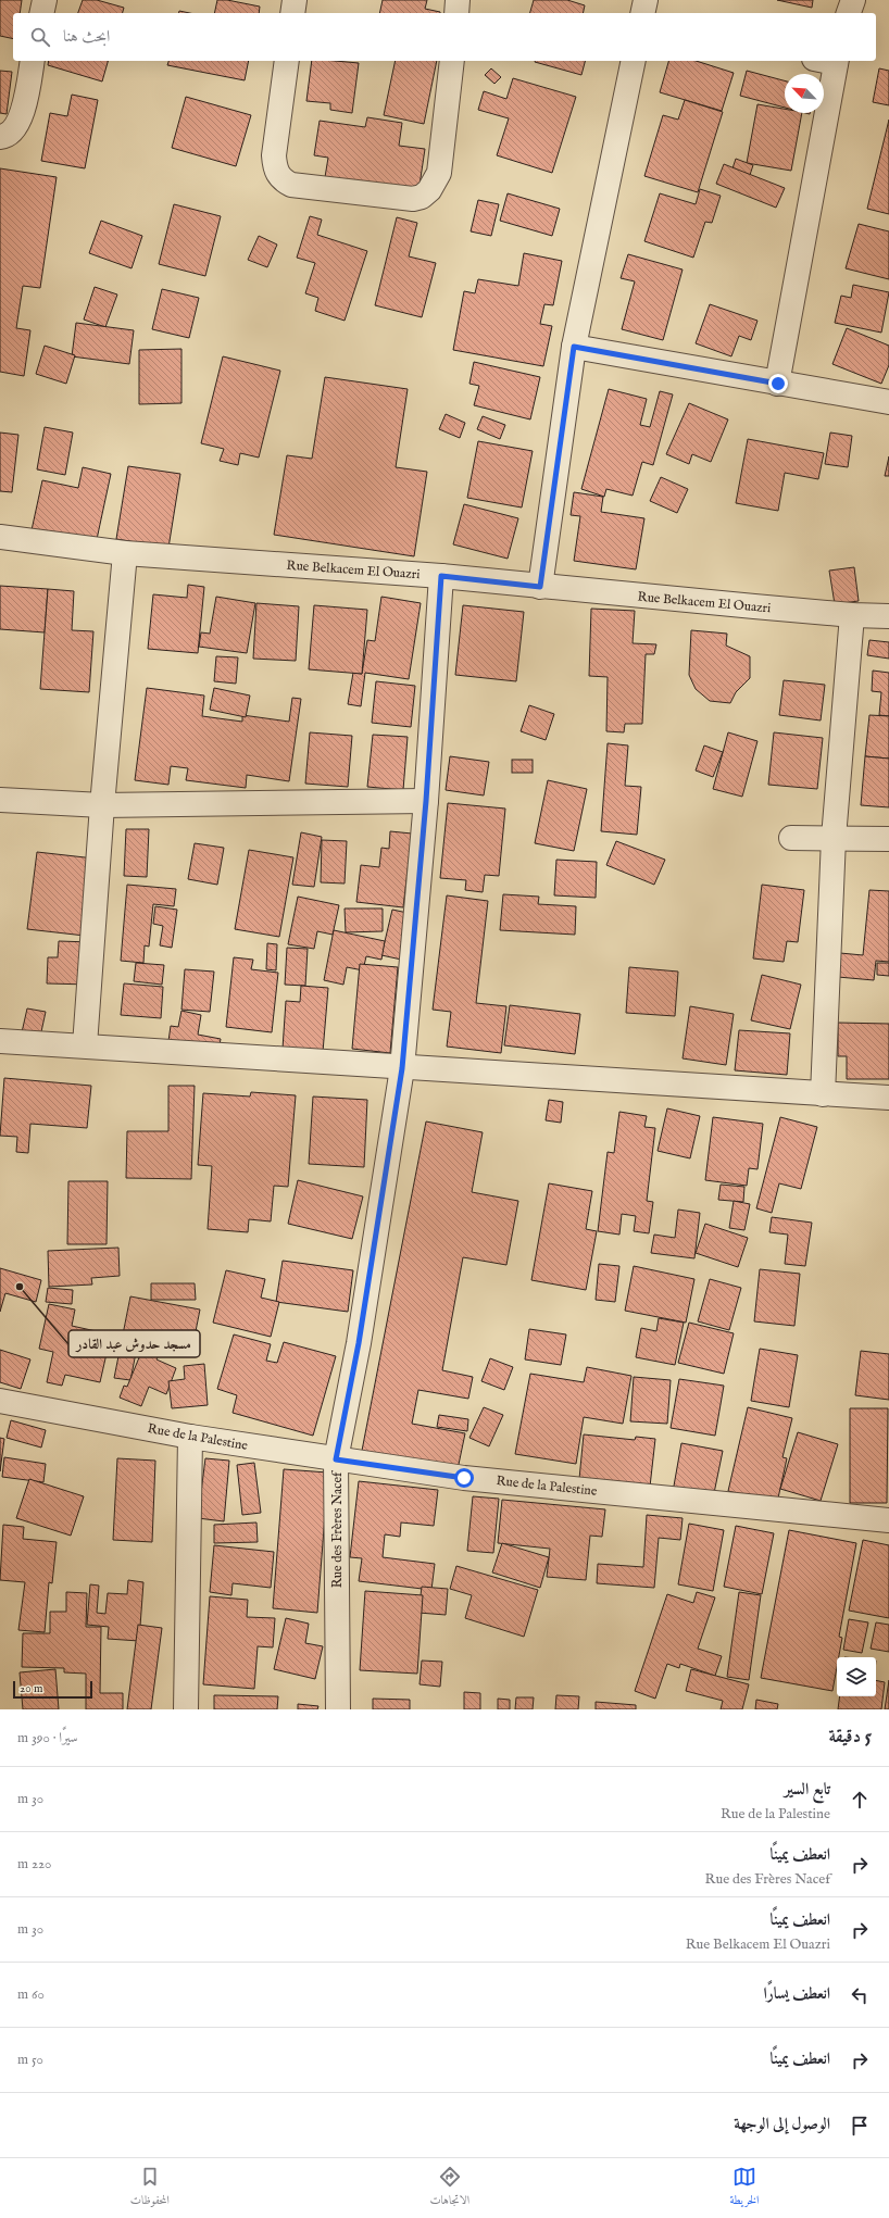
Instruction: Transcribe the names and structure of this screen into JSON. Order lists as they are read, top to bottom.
{
  "streets": {
    "street": ["Rue Belkacem El Ouazri", "Rue de la Palestine", "Rue des Frères Nacef"]
  },
  "crossings": [
    ["Rue Belkacem El Ouazri", "Rue des Frères Nacef"],
    ["Rue de la Palestine", "Rue des Frères Nacef"]
  ],
  "places": ["مسجد حدوش عبد القادر"],
  "scale_bar": "20 m",
  "north": "top left",
  "page": {
    "search": "ابحث هنا",
    "scale": "20 m",
    "heading": ["5 دقيقة", "سيرًا · 390 m"],
    "list": [
      ["تابع السير", "Rue de la Palestine", "30 m"],
      ["انعطف يمينًا", "Rue des Frères Nacef", "220 m"],
      ["انعطف يمينًا", "Rue Belkacem El Ouazri", "30 m"],
      ["انعطف يسارًا", "60 m"],
      ["انعطف يمينًا", "50 m"],
      "الوصول إلى الوجهة"
    ],
    "nav": ["الخريطة", "الاتجاهات", "المحفوظات"]
  }
}
